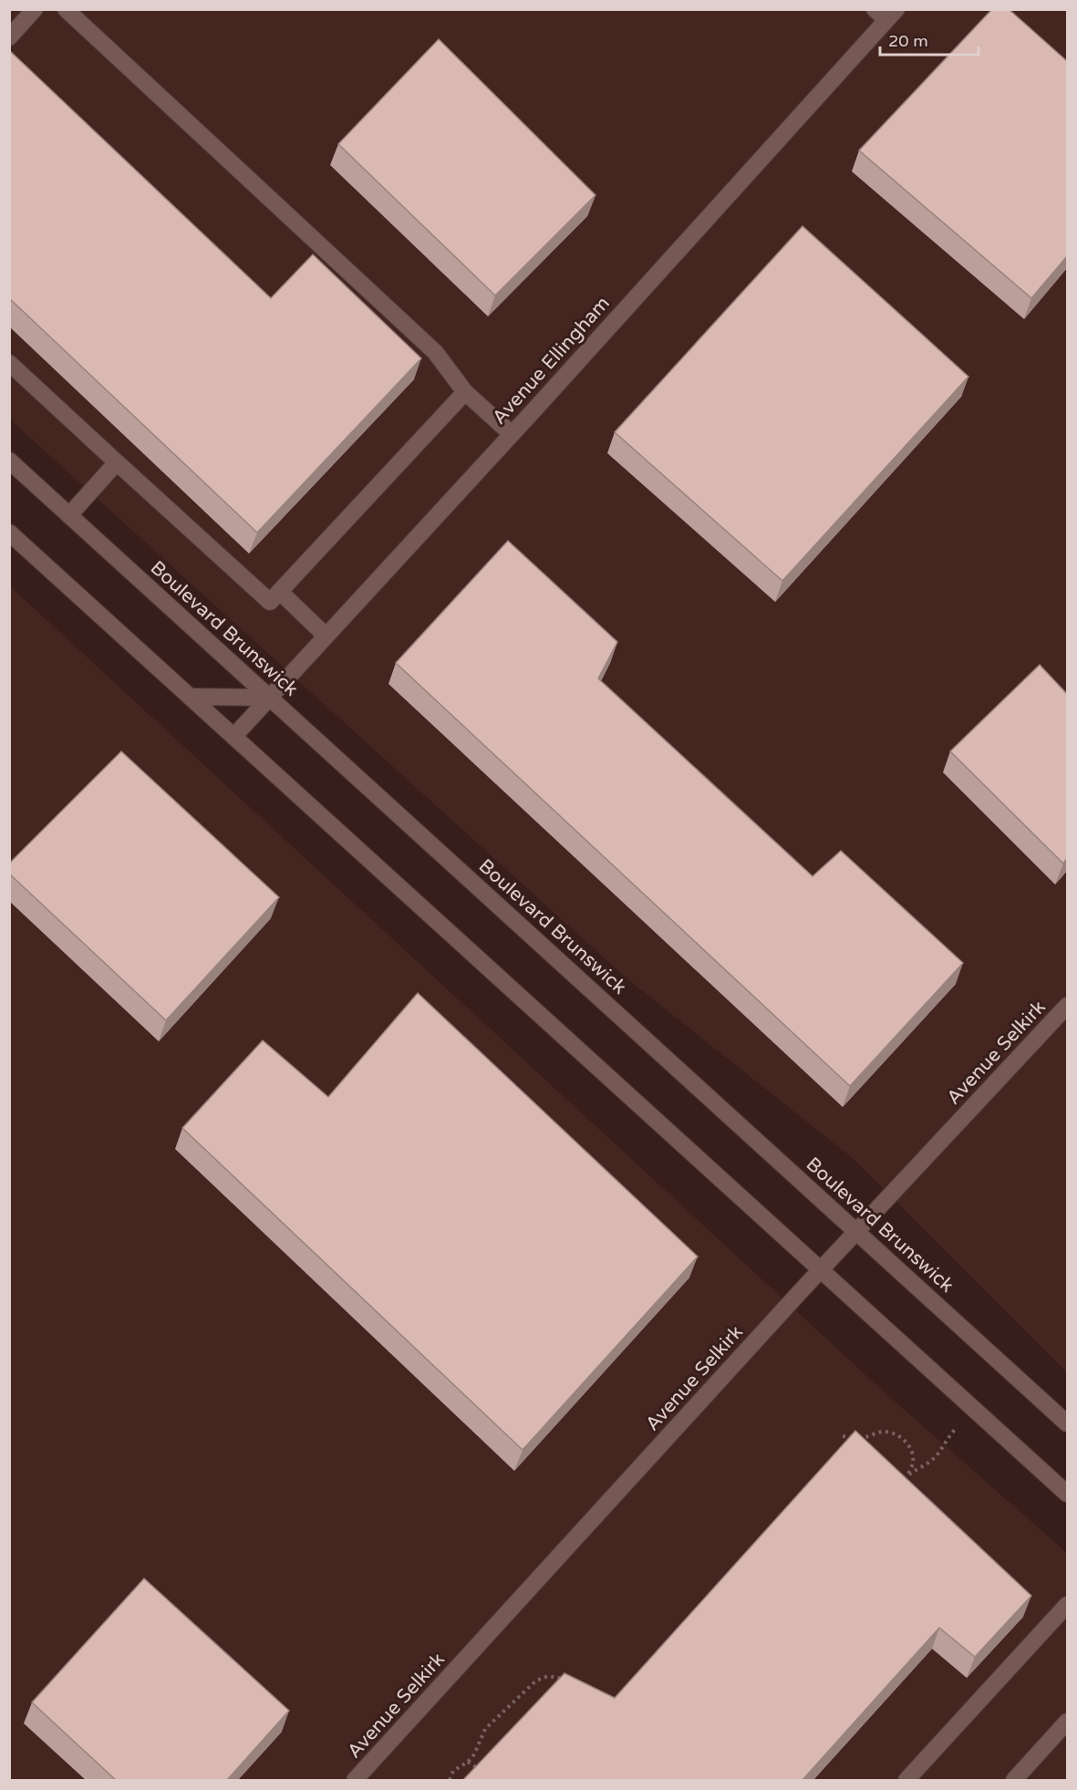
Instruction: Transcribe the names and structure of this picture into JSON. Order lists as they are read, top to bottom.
{
  "streets": {
    "street": ["Avenue Ellingham", "Boulevard Brunswick", "Avenue Selkirk"]
  },
  "crossings": [
    ["Avenue Ellingham", "Boulevard Brunswick"],
    ["Boulevard Brunswick", "Avenue Selkirk"]
  ],
  "scale_bar": "20 m"
}
